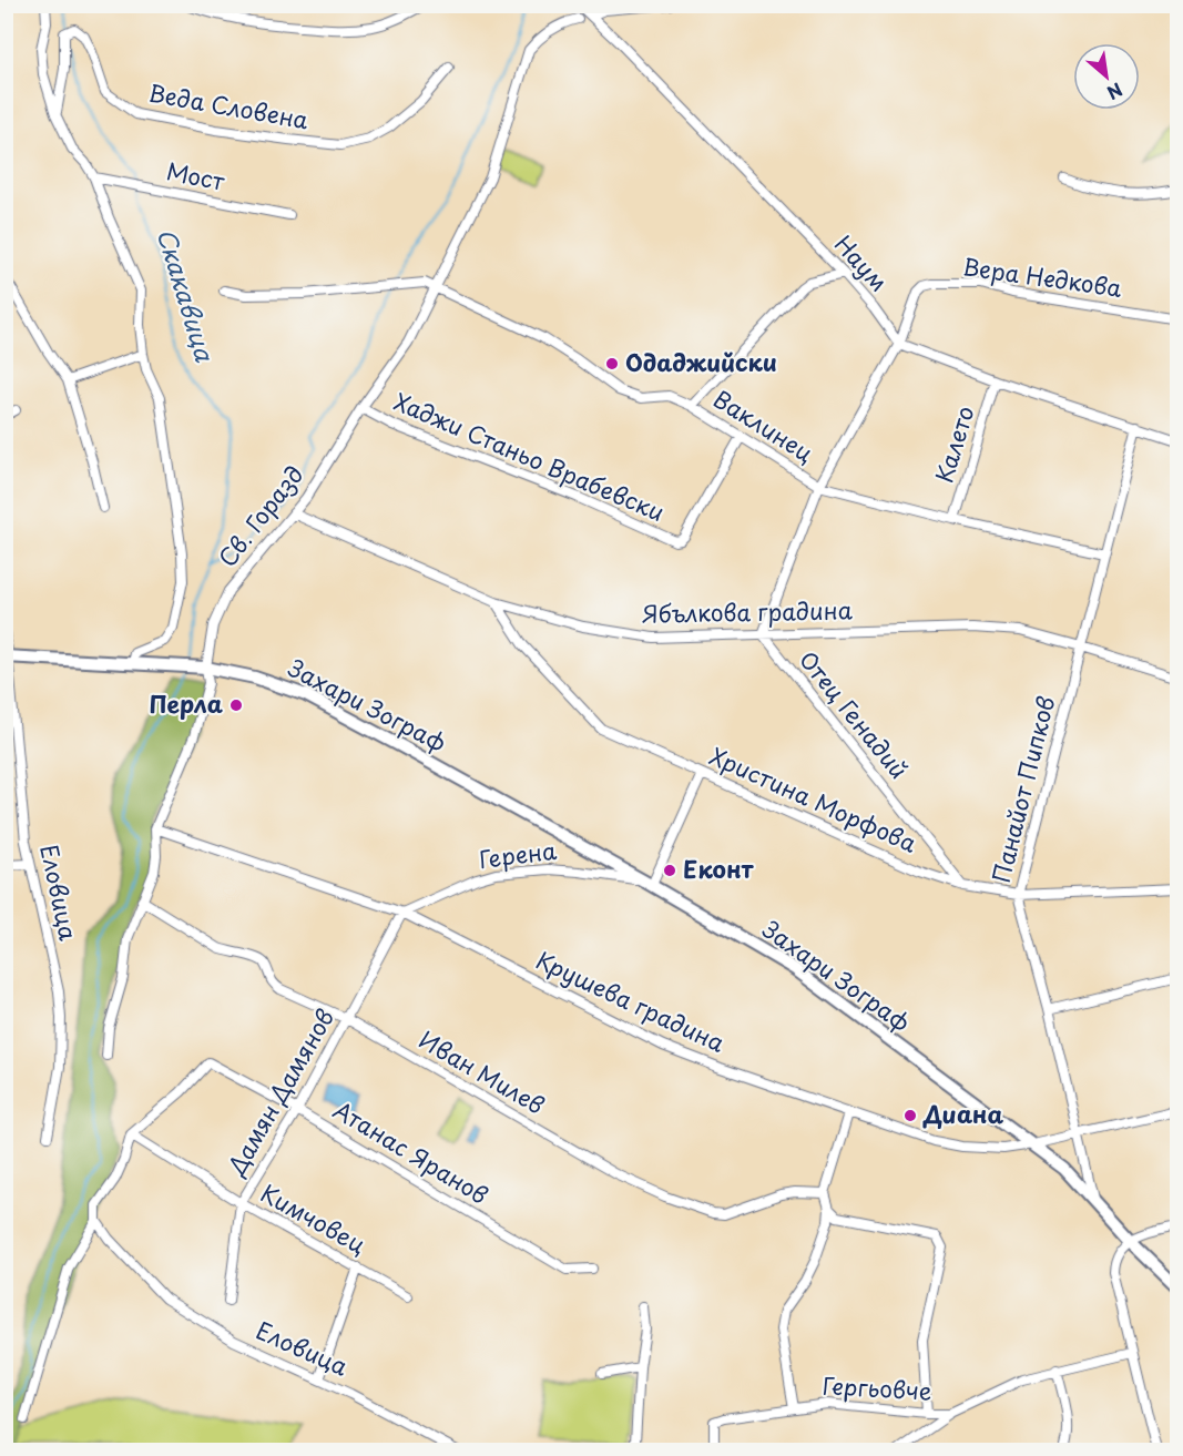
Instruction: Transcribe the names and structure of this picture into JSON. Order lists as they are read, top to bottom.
{
  "streets": {
    "street": [
      "Веда Словена",
      "Мост",
      "Наум",
      "Вера Недкова",
      "Ваклинец",
      "Калето",
      "Хаджи Станьо Врабевски",
      "Св. Горазд",
      "Ябълкова градина",
      "Захари Зограф",
      "Отец Генадий",
      "Панайот Пипков",
      "Христина Морфова",
      "Герена",
      "Еловица",
      "Крушева градина",
      "Иван Милев",
      "Дамян Дамянов",
      "Атанас Яранов",
      "Кимчовец",
      "Гергьовче"
    ]
  },
  "crossings": [
    ["Наум", "Вера Недкова"],
    ["Ваклинец", "Калето"],
    ["Ваклинец", "Хаджи Станьо Врабевски"],
    ["Ваклинец", "Св. Горазд"],
    ["Ваклинец", "Панайот Пипков"],
    ["Хаджи Станьо Врабевски", "Св. Горазд"],
    ["Св. Горазд", "Ябълкова градина"],
    ["Св. Горазд", "Захари Зограф"],
    ["Св. Горазд", "Крушева градина"],
    ["Св. Горазд", "Иван Милев"],
    ["Ябълкова градина", "Отец Генадий"],
    ["Ябълкова градина", "Панайот Пипков"],
    ["Ябълкова градина", "Христина Морфова"],
    ["Захари Зограф", "Панайот Пипков"],
    ["Захари Зограф", "Герена"],
    ["Захари Зограф", "Еловица"],
    ["Захари Зограф", "Крушева градина"],
    ["Отец Генадий", "Христина Морфова"],
    ["Панайот Пипков", "Христина Морфова"],
    ["Панайот Пипков", "Крушева градина"],
    ["Герена", "Крушева градина"],
    ["Герена", "Дамян Дамянов"],
    ["Крушева градина", "Дамян Дамянов"],
    ["Иван Милев", "Дамян Дамянов"],
    ["Дамян Дамянов", "Атанас Яранов"],
    ["Дамян Дамянов", "Кимчовец"],
    ["Атанас Яранов", "Кимчовец"]
  ],
  "water": ["Скакавица"],
  "places": [
    "Одаджийски",
    "Перла",
    "Еконт",
    "Диана"
  ],
  "north": "bottom right"
}
